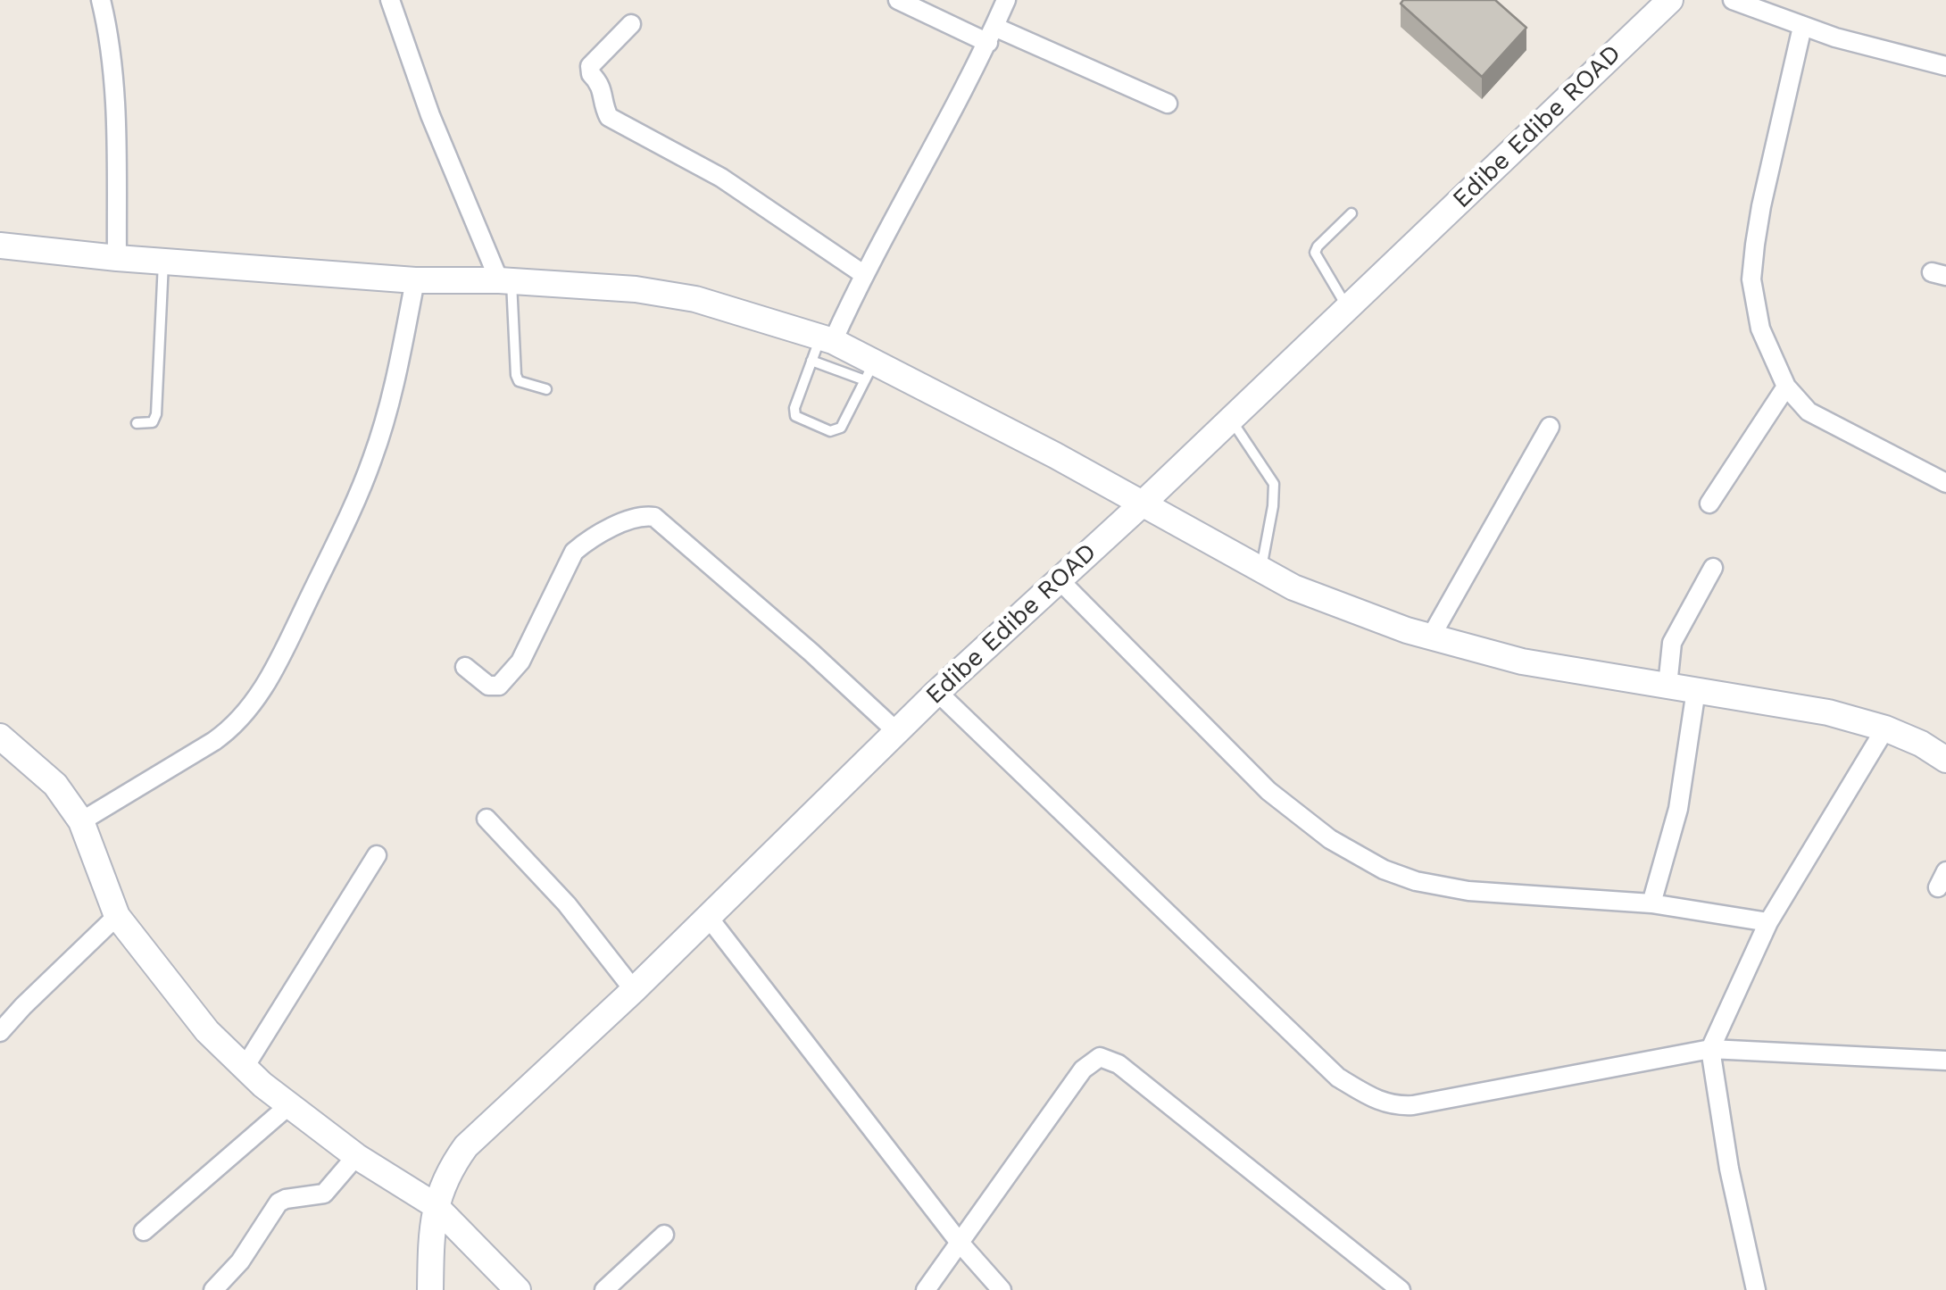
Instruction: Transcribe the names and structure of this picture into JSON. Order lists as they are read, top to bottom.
{
  "streets": {
    "street": ["Edibe Edibe ROAD"]
  }
}
